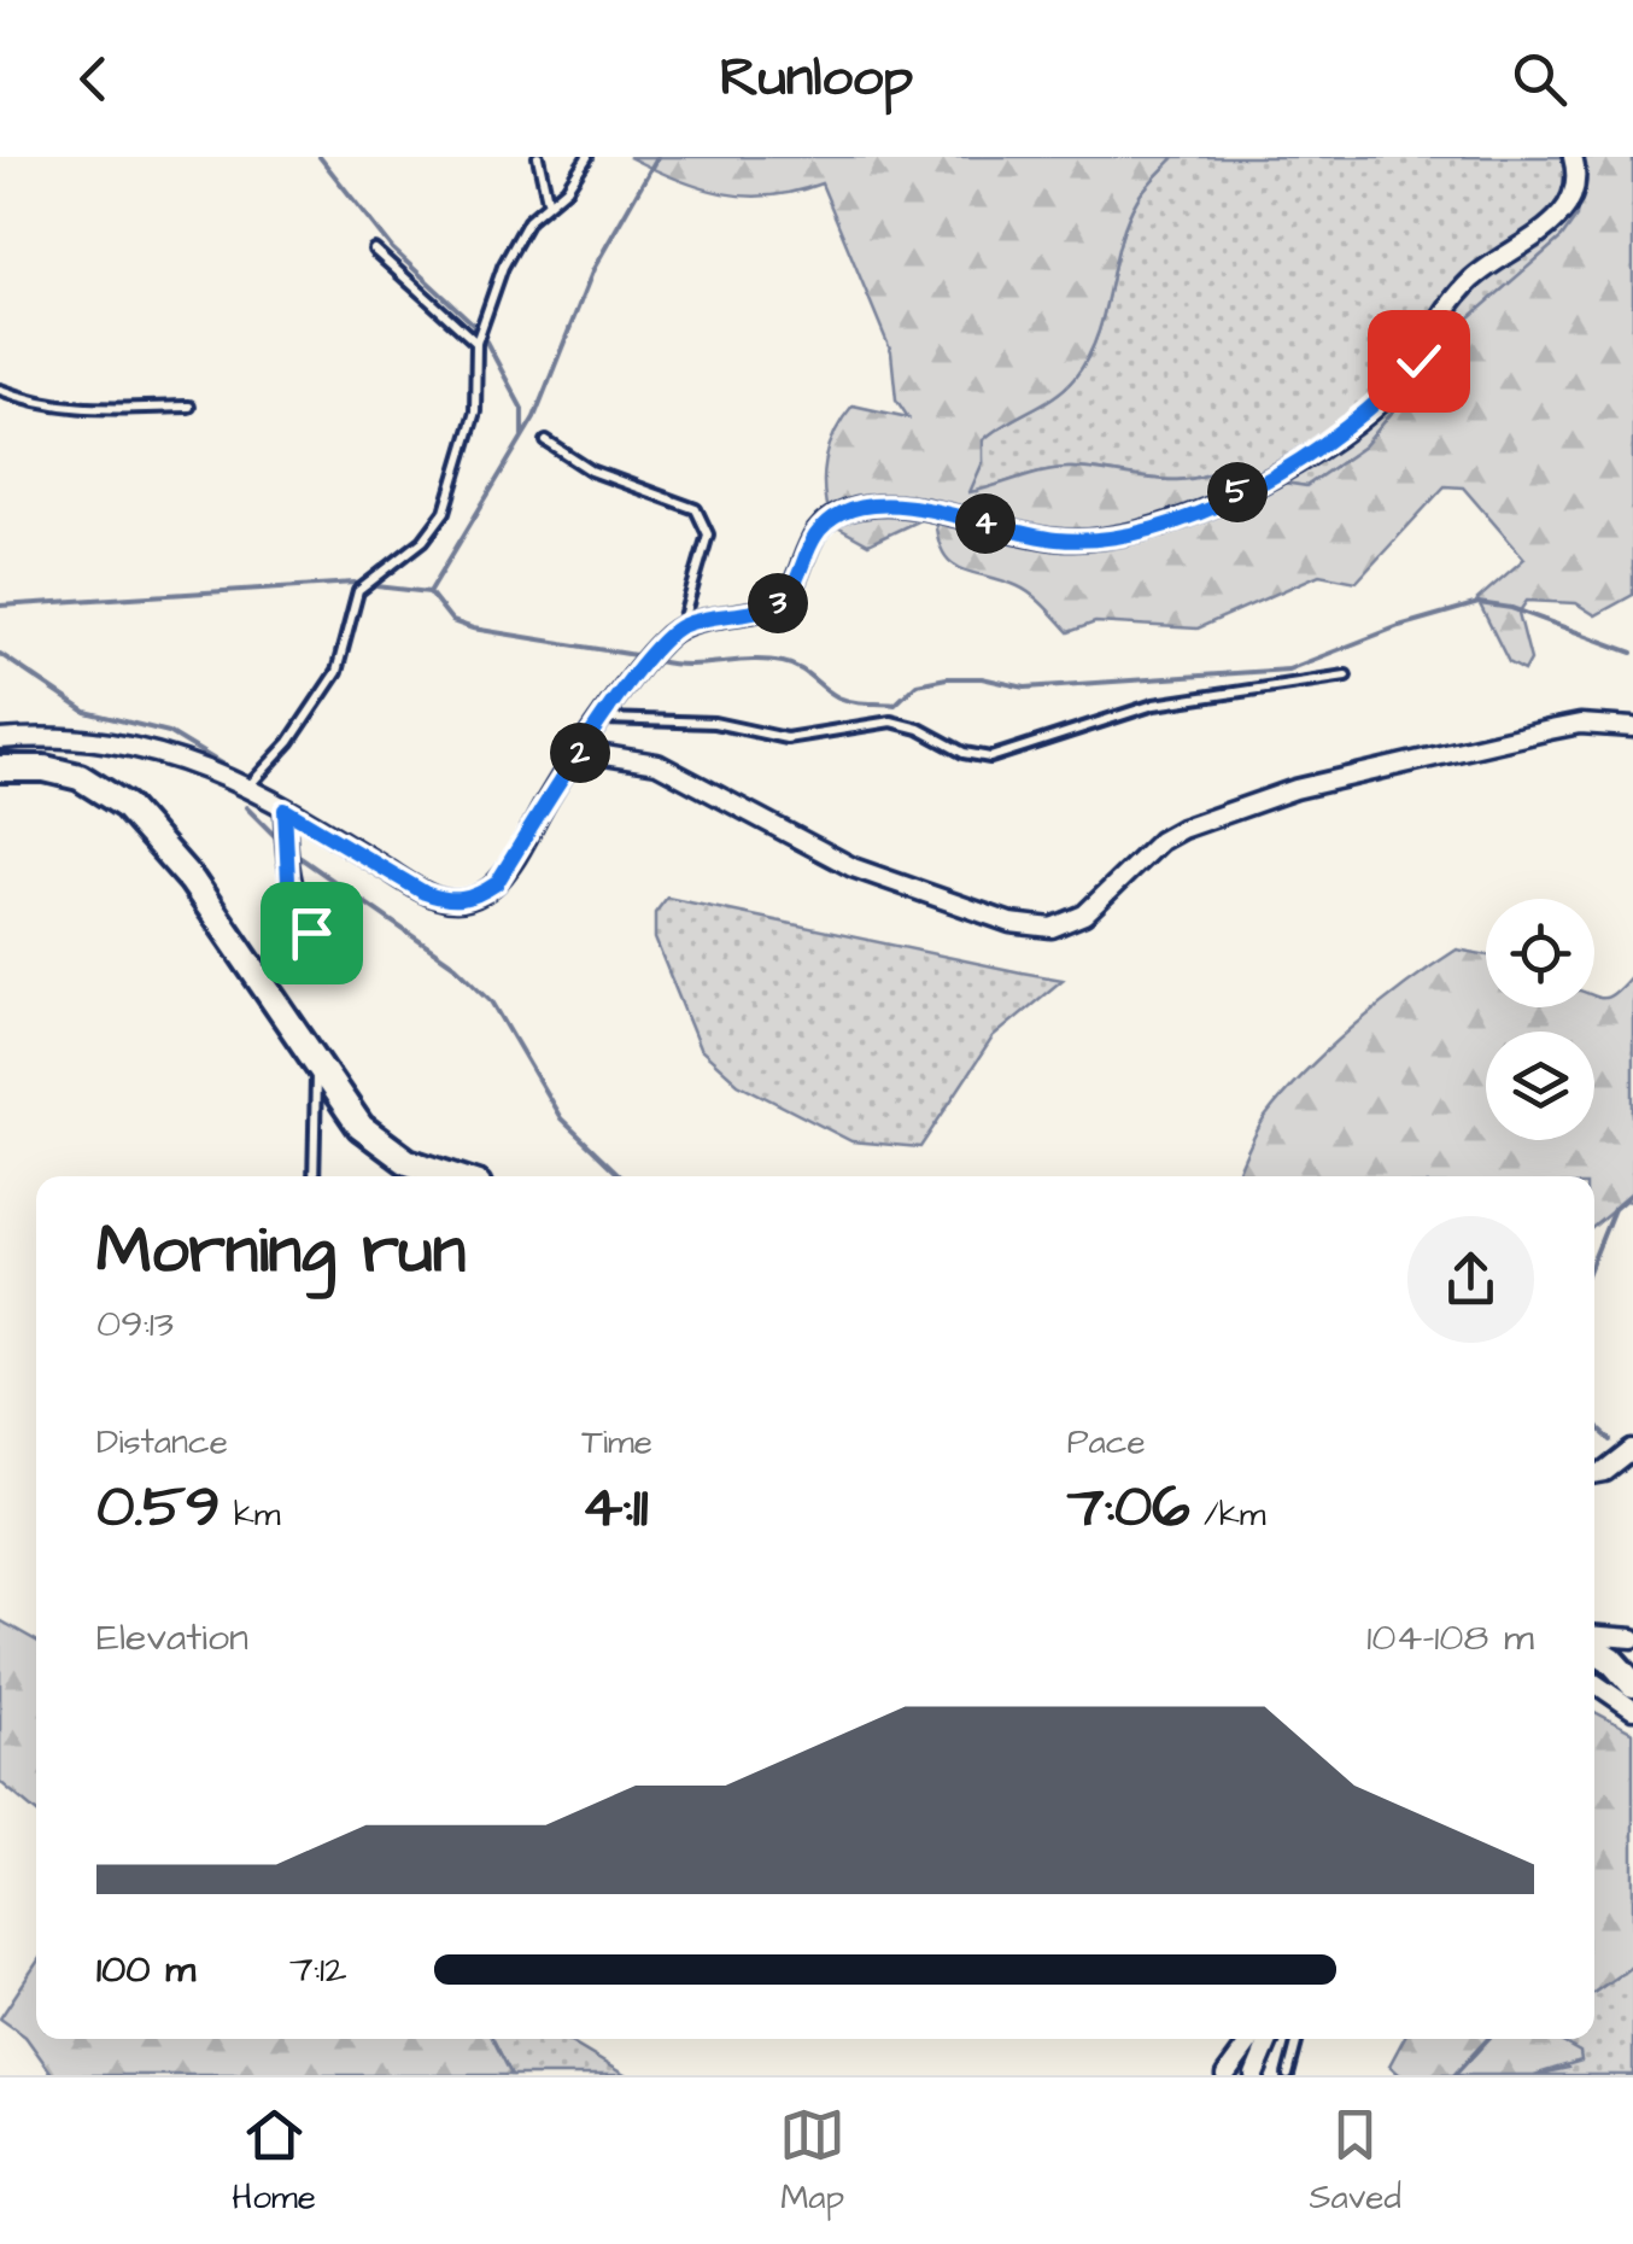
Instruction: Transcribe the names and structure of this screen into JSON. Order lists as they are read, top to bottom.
{
  "page": {
    "header": "Runloop",
    "pins": [
      "5",
      "4",
      "3",
      "2"
    ],
    "heading": ["Morning run", "09:13"],
    "stats": [
      ["Distance", "0.59 km"],
      ["Time", "4:11"],
      ["Pace", "7:06 /km"]
    ],
    "chart": ["Elevation", "104–108 m"],
    "list": [
      {
        "name": "100 m",
        "note": "7:12"
      }
    ],
    "tabs": ["Home", "Map", "Saved"]
  }
}
